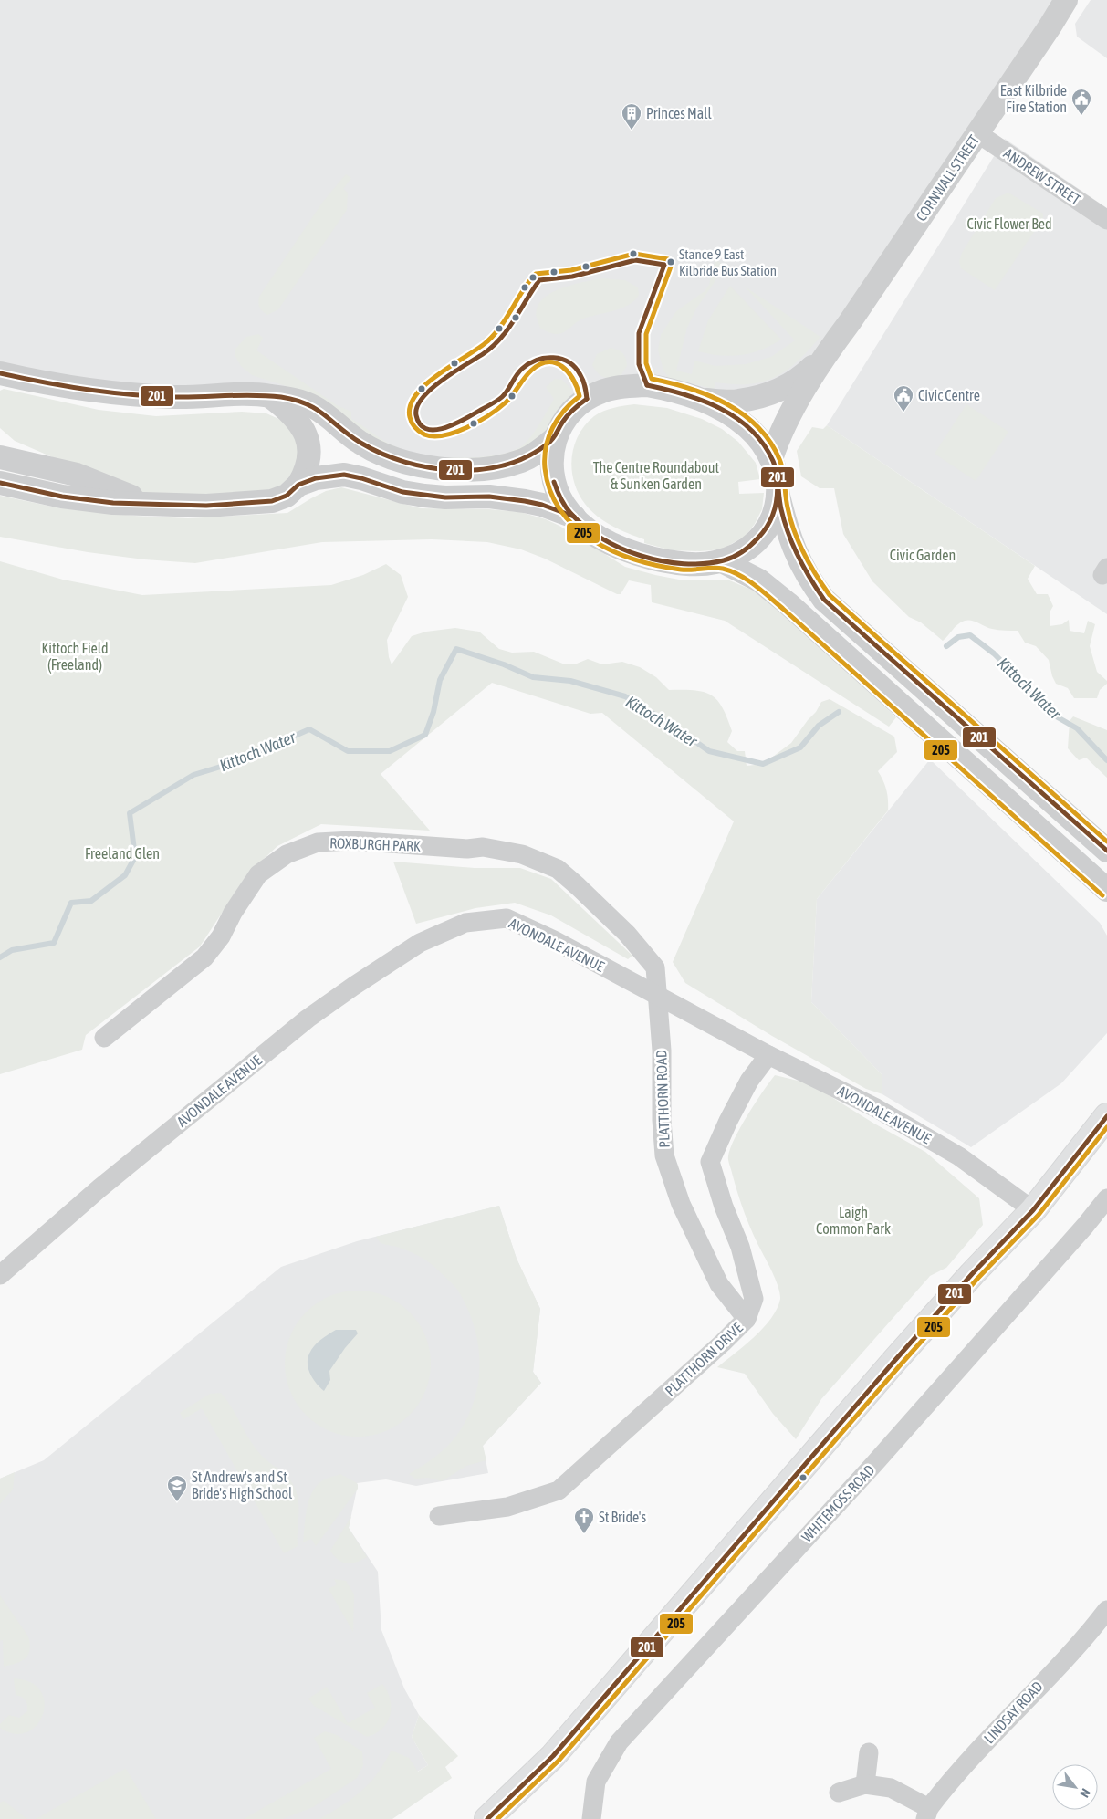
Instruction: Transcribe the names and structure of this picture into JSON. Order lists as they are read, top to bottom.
{
  "streets": {
    "street": [
      "ANDREW STREET",
      "CORNWALL STREET",
      "ROXBURGH PARK",
      "AVONDALE AVENUE",
      "PLATTHORN ROAD",
      "PLATTHORN DRIVE",
      "WHITEMOSS ROAD",
      "LINDSAY ROAD"
    ]
  },
  "crossings": [
    ["ANDREW STREET", "CORNWALL STREET"],
    ["ROXBURGH PARK", "AVONDALE AVENUE"],
    ["ROXBURGH PARK", "PLATTHORN ROAD"],
    ["AVONDALE AVENUE", "PLATTHORN ROAD"],
    ["AVONDALE AVENUE", "PLATTHORN DRIVE"],
    ["PLATTHORN ROAD", "PLATTHORN DRIVE"]
  ],
  "water": ["Kittoch Water"],
  "parks": [
    "Civic Flower Bed",
    "The Centre Roundabout & Sunken Garden",
    "Civic Garden",
    "Kittoch Field (Freeland)",
    "Freeland Glen",
    "Laigh Common Park"
  ],
  "places": {
    "public building": ["East Kilbride Fire Station", "Civic Centre"],
    "building": ["Princes Mall"],
    "other": ["Stance 9 East Kilbride Bus Station"],
    "school or university": ["St Andrew's and St Bride's High School"],
    "church": ["St Bride's"]
  },
  "lines": ["transit line 205", "transit line 201"],
  "north": "bottom right"
}
